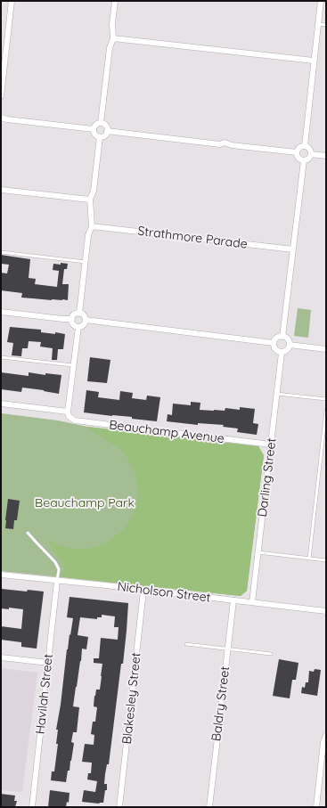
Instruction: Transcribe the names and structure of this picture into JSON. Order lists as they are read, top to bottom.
{
  "streets": {
    "street": [
      "Strathmore Parade",
      "Beauchamp Avenue",
      "Darling Street",
      "Nicholson Street",
      "Havilah Street",
      "Blakesley Street",
      "Baldry Street"
    ]
  },
  "crossings": [
    ["Beauchamp Avenue", "Darling Street"],
    ["Darling Street", "Nicholson Street"],
    ["Nicholson Street", "Havilah Street"],
    ["Nicholson Street", "Blakesley Street"],
    ["Nicholson Street", "Baldry Street"]
  ],
  "parks": ["Beauchamp Park"]
}
